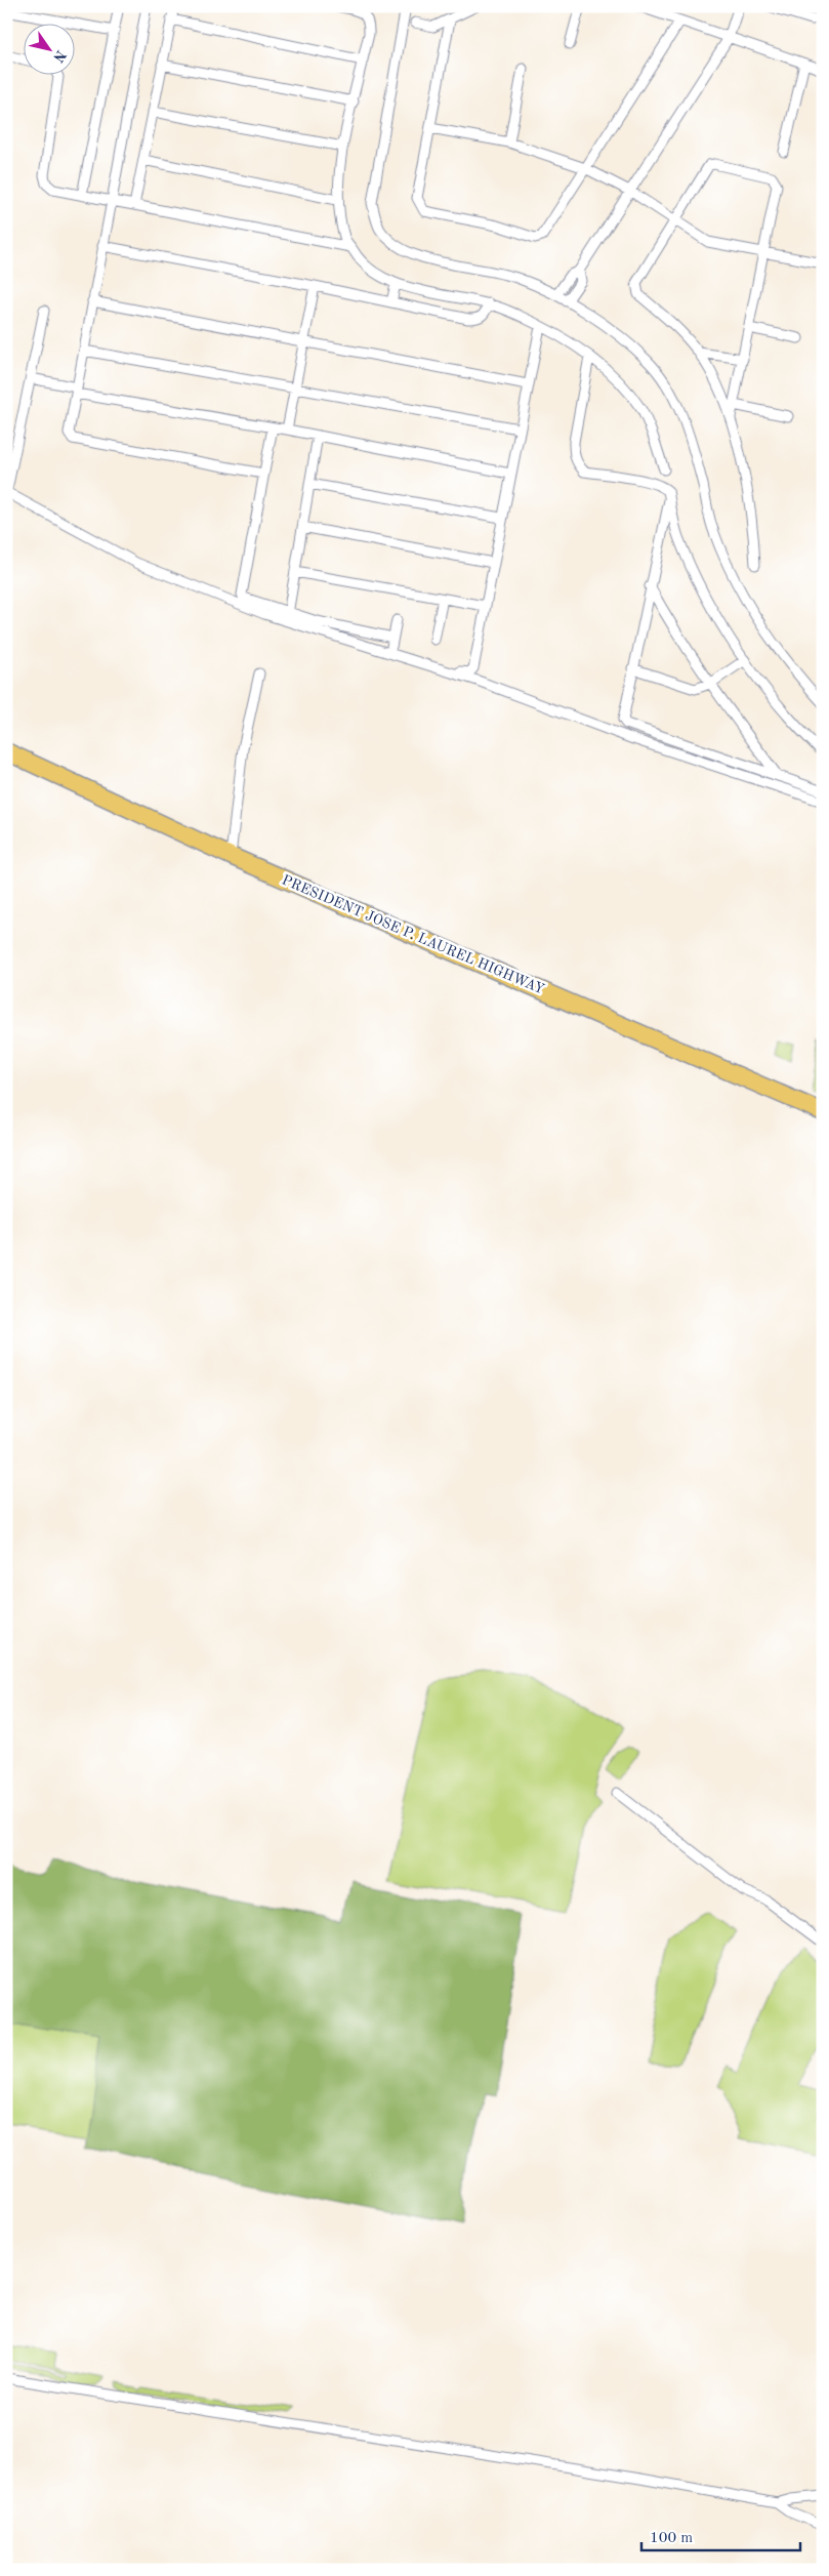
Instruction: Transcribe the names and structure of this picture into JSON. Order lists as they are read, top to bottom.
{
  "streets": {
    "highway": ["PRESIDENT JOSE P. LAUREL HIGHWAY"]
  },
  "scale_bar": "100 m",
  "north": "bottom right"
}
